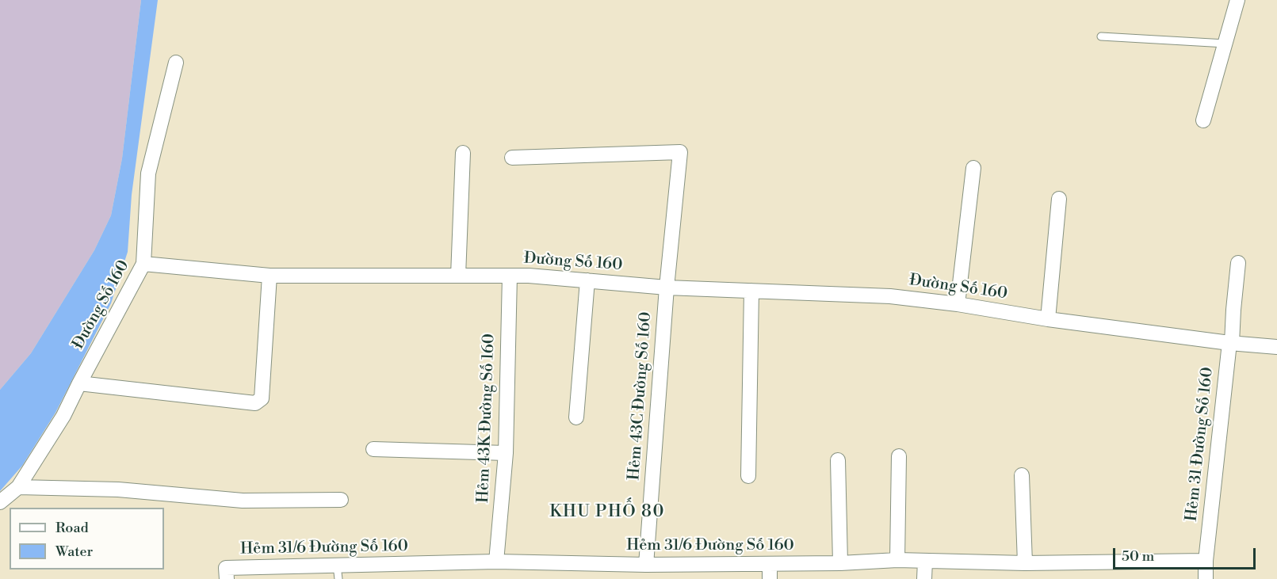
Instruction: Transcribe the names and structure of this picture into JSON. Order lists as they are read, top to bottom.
{
  "streets": {
    "street": [
      "Đường Số 160",
      "Hẻm 43C Đường Số 160",
      "Hẻm 43K Đường Số 160",
      "Hẻm 31 Đường Số 160",
      "Hẻm 31/6 Đường Số 160"
    ]
  },
  "crossings": [
    ["Đường Số 160", "Hẻm 43C Đường Số 160"],
    ["Đường Số 160", "Hẻm 43K Đường Số 160"],
    ["Đường Số 160", "Hẻm 31 Đường Số 160"],
    ["Hẻm 43C Đường Số 160", "Hẻm 31/6 Đường Số 160"],
    ["Hẻm 43K Đường Số 160", "Hẻm 31/6 Đường Số 160"],
    ["Hẻm 31 Đường Số 160", "Hẻm 31/6 Đường Số 160"]
  ],
  "districts": ["KHU PHỐ 80"],
  "legend": ["Road", "Water"],
  "scale_bar": "50 m"
}
